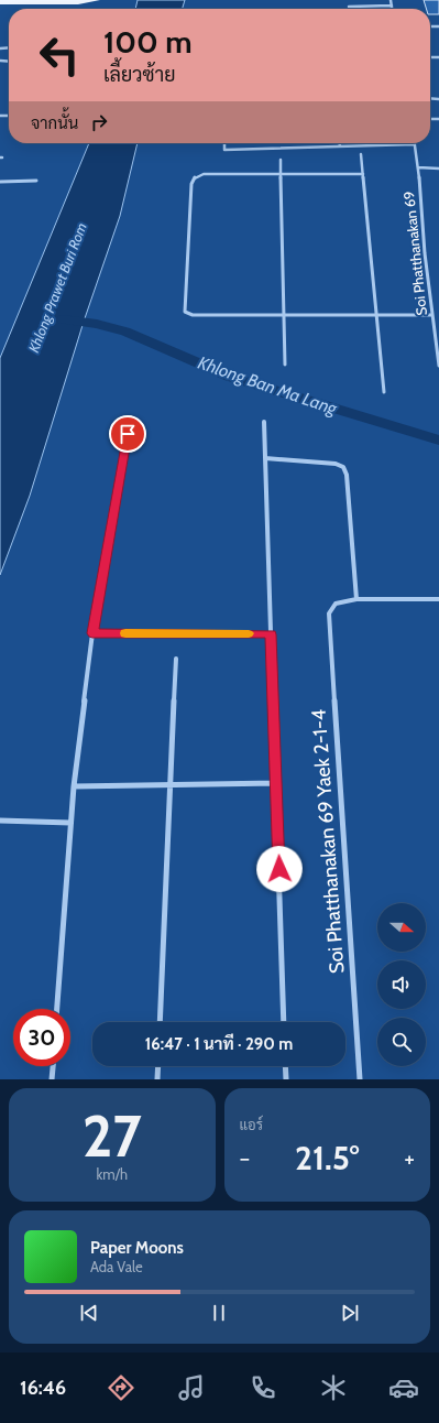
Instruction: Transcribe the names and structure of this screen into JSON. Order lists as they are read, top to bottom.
{
  "streets": {
    "street": ["Soi Phatthanakan 69", "Soi Phatthanakan 69 Yaek 2-1-4"]
  },
  "water": ["Khlong Prawet Buri Rom", "Khlong Ban Ma Lang"],
  "north": "right",
  "page": {
    "turn": ["100 m", "เลี้ยวซ้าย"],
    "then": "จากนั้น",
    "limit": "30",
    "trip": "16:47 · 1 นาที · 290 m",
    "tile": [
      ["27", "km/h"],
      "แอร์"
    ],
    "heat": ["−", "21.5°", "+"],
    "song": ["Paper Moons", "Ada Vale"],
    "tabs": "16:46"
  }
}
